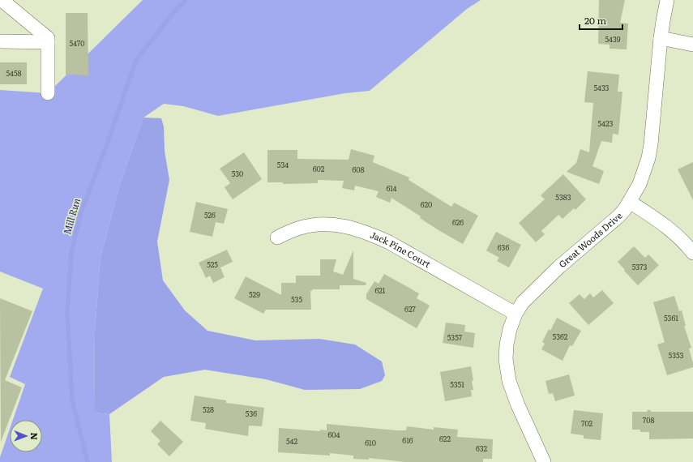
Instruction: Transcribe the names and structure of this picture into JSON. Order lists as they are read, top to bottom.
{
  "streets": {
    "street": ["Great Woods Drive", "Jack Pine Court"]
  },
  "crossings": [
    ["Great Woods Drive", "Jack Pine Court"]
  ],
  "water": ["Mill Run"],
  "house_numbers": [
    "5439",
    "5470",
    "5458",
    "5433",
    "5423",
    "534",
    "602",
    "608",
    "530",
    "614",
    "5383",
    "620",
    "526",
    "626",
    "636",
    "525",
    "5373",
    "621",
    "529",
    "535",
    "627",
    "5361",
    "5362",
    "5357",
    "5353",
    "5351",
    "528",
    "536",
    "708",
    "702",
    "604",
    "622",
    "616",
    "542",
    "610",
    "632"
  ],
  "scale_bar": "20 m",
  "north": "right"
}
